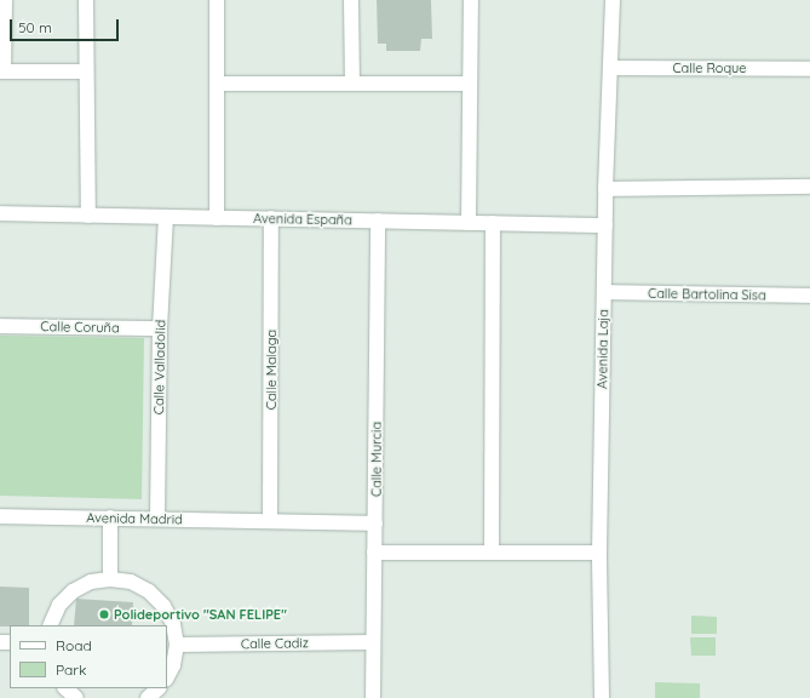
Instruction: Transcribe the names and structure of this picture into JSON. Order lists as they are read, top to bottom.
{
  "streets": {
    "street": [
      "Calle Roque",
      "Avenida España",
      "Calle Bartolina Sisa",
      "Calle Coruña",
      "Avenida Laja",
      "Calle Valladolid",
      "Calle Malaga",
      "Calle Murcia",
      "Avenida Madrid",
      "Calle Cadiz"
    ]
  },
  "crossings": [
    ["Calle Roque", "Avenida Laja"],
    ["Avenida España", "Avenida Laja"],
    ["Avenida España", "Calle Valladolid"],
    ["Avenida España", "Calle Malaga"],
    ["Avenida España", "Calle Murcia"],
    ["Calle Bartolina Sisa", "Avenida Laja"],
    ["Calle Coruña", "Calle Valladolid"],
    ["Calle Valladolid", "Avenida Madrid"],
    ["Calle Malaga", "Avenida Madrid"],
    ["Calle Murcia", "Avenida Madrid"],
    ["Calle Murcia", "Calle Cadiz"]
  ],
  "places": ["Polideportivo \"SAN FELIPE\""],
  "legend": ["Road", "Park"],
  "scale_bar": "50 m"
}
